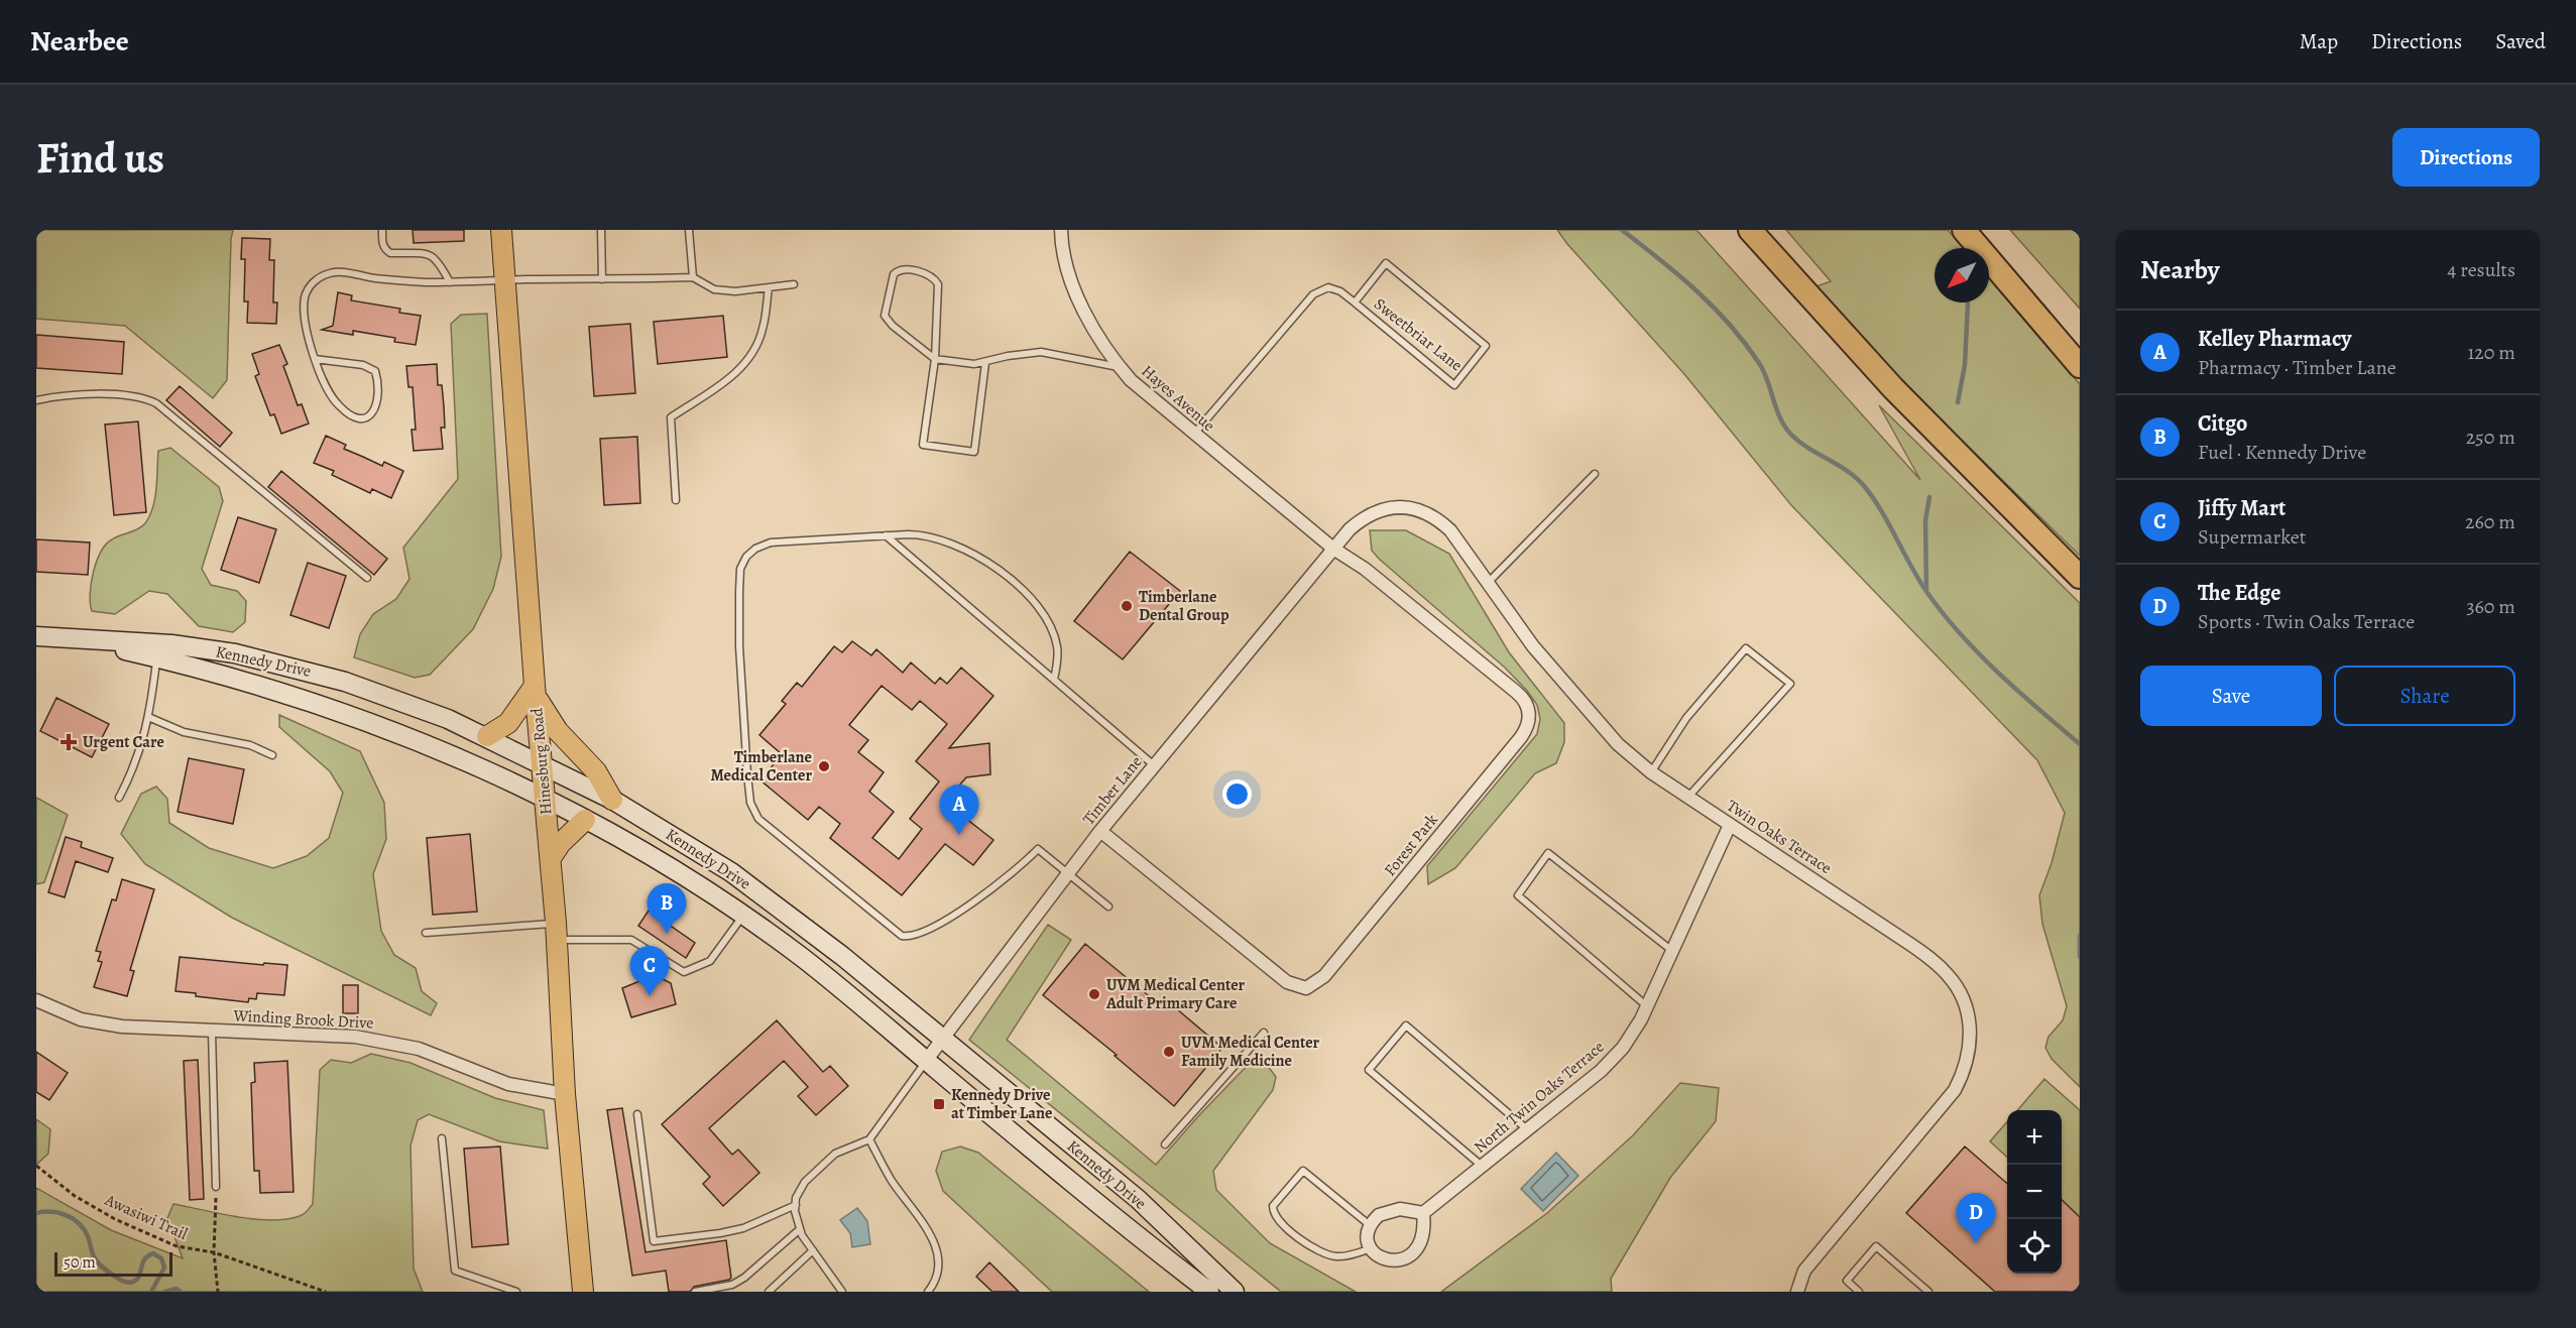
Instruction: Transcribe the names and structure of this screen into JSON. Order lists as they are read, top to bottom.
{
  "streets": {
    "main road": ["Kennedy Drive", "Hinesburg Road"],
    "street": [
      "Hayes Avenue",
      "Timber Lane",
      "Twin Oaks Terrace",
      "Forest Park",
      "Winding Brook Drive",
      "North Twin Oaks Terrace"
    ],
    "lane": ["Sweetbriar Lane"],
    "path": ["Awasiwi Trail"]
  },
  "crossings": [
    ["Sweetbriar Lane", "Hayes Avenue"],
    ["Hayes Avenue", "Timber Lane"],
    ["Hayes Avenue", "Twin Oaks Terrace"],
    ["Hayes Avenue", "Forest Park"],
    ["Kennedy Drive", "Hinesburg Road"],
    ["Kennedy Drive", "Timber Lane"],
    ["Hinesburg Road", "Winding Brook Drive"],
    ["Timber Lane", "Twin Oaks Terrace"],
    ["Timber Lane", "Forest Park"],
    ["Twin Oaks Terrace", "Forest Park"],
    ["Twin Oaks Terrace", "North Twin Oaks Terrace"]
  ],
  "places": {
    "other": [
      "Timberlane Dental Group",
      "Timberlane Medical Center",
      "UVM Medical Center Adult Primary Care",
      "UVM Medical Center Family Medicine"
    ],
    "health": ["Urgent Care"],
    "transit": ["Kennedy Drive at Timber Lane"]
  },
  "scale_bar": "50 m",
  "north": "bottom left",
  "page": {
    "header": "Nearbee",
    "nav": ["Map", "Directions", "Saved"],
    "buttons": [
      "Directions",
      ["Save", "Share"]
    ],
    "title": "Find us",
    "heading": ["Nearby", "4 results"],
    "list": [
      {
        "mark": "A",
        "name": "Kelley Pharmacy",
        "note": "Pharmacy · Timber Lane",
        "value": "120 m"
      },
      {
        "mark": "B",
        "name": "Citgo",
        "note": "Fuel · Kennedy Drive",
        "value": "250 m"
      },
      {
        "mark": "C",
        "name": "Jiffy Mart",
        "note": "Supermarket",
        "value": "260 m"
      },
      {
        "mark": "D",
        "name": "The Edge",
        "note": "Sports · Twin Oaks Terrace",
        "value": "360 m"
      }
    ],
    "pins": [
      "A",
      "B",
      "C",
      "D"
    ],
    "map_buttons": ["+", "−"],
    "scale": "50 m"
  }
}
